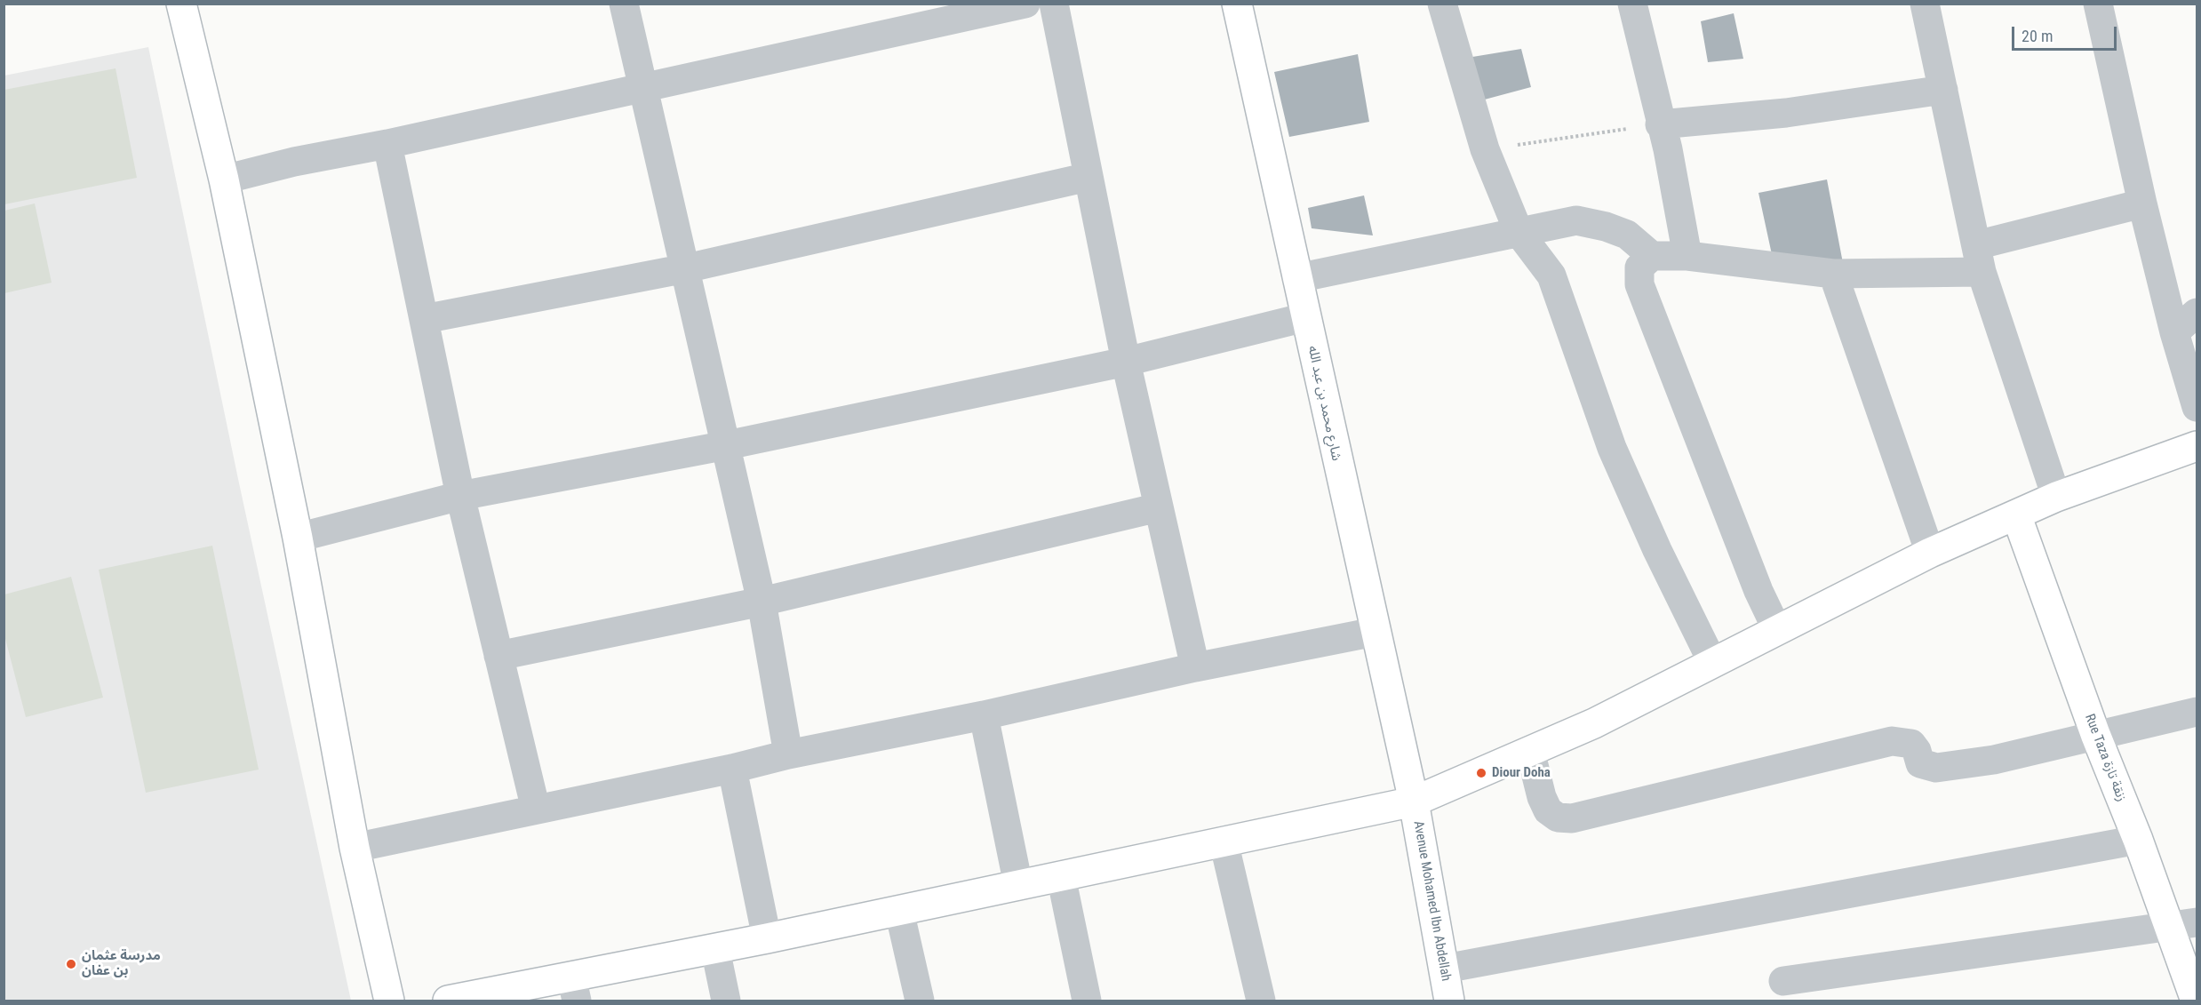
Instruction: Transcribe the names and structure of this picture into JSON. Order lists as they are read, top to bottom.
{
  "streets": {
    "street": ["شارع محمد بن عبد الله", "Rue Taza زنقة تازة", "Avenue Mohamed Ibn Abdellah"]
  },
  "crossings": [
    ["شارع محمد بن عبد الله", "Avenue Mohamed Ibn Abdellah"]
  ],
  "places": ["Diour Doha", "مدرسة عثمان بن عفان"],
  "scale_bar": "20 m"
}
